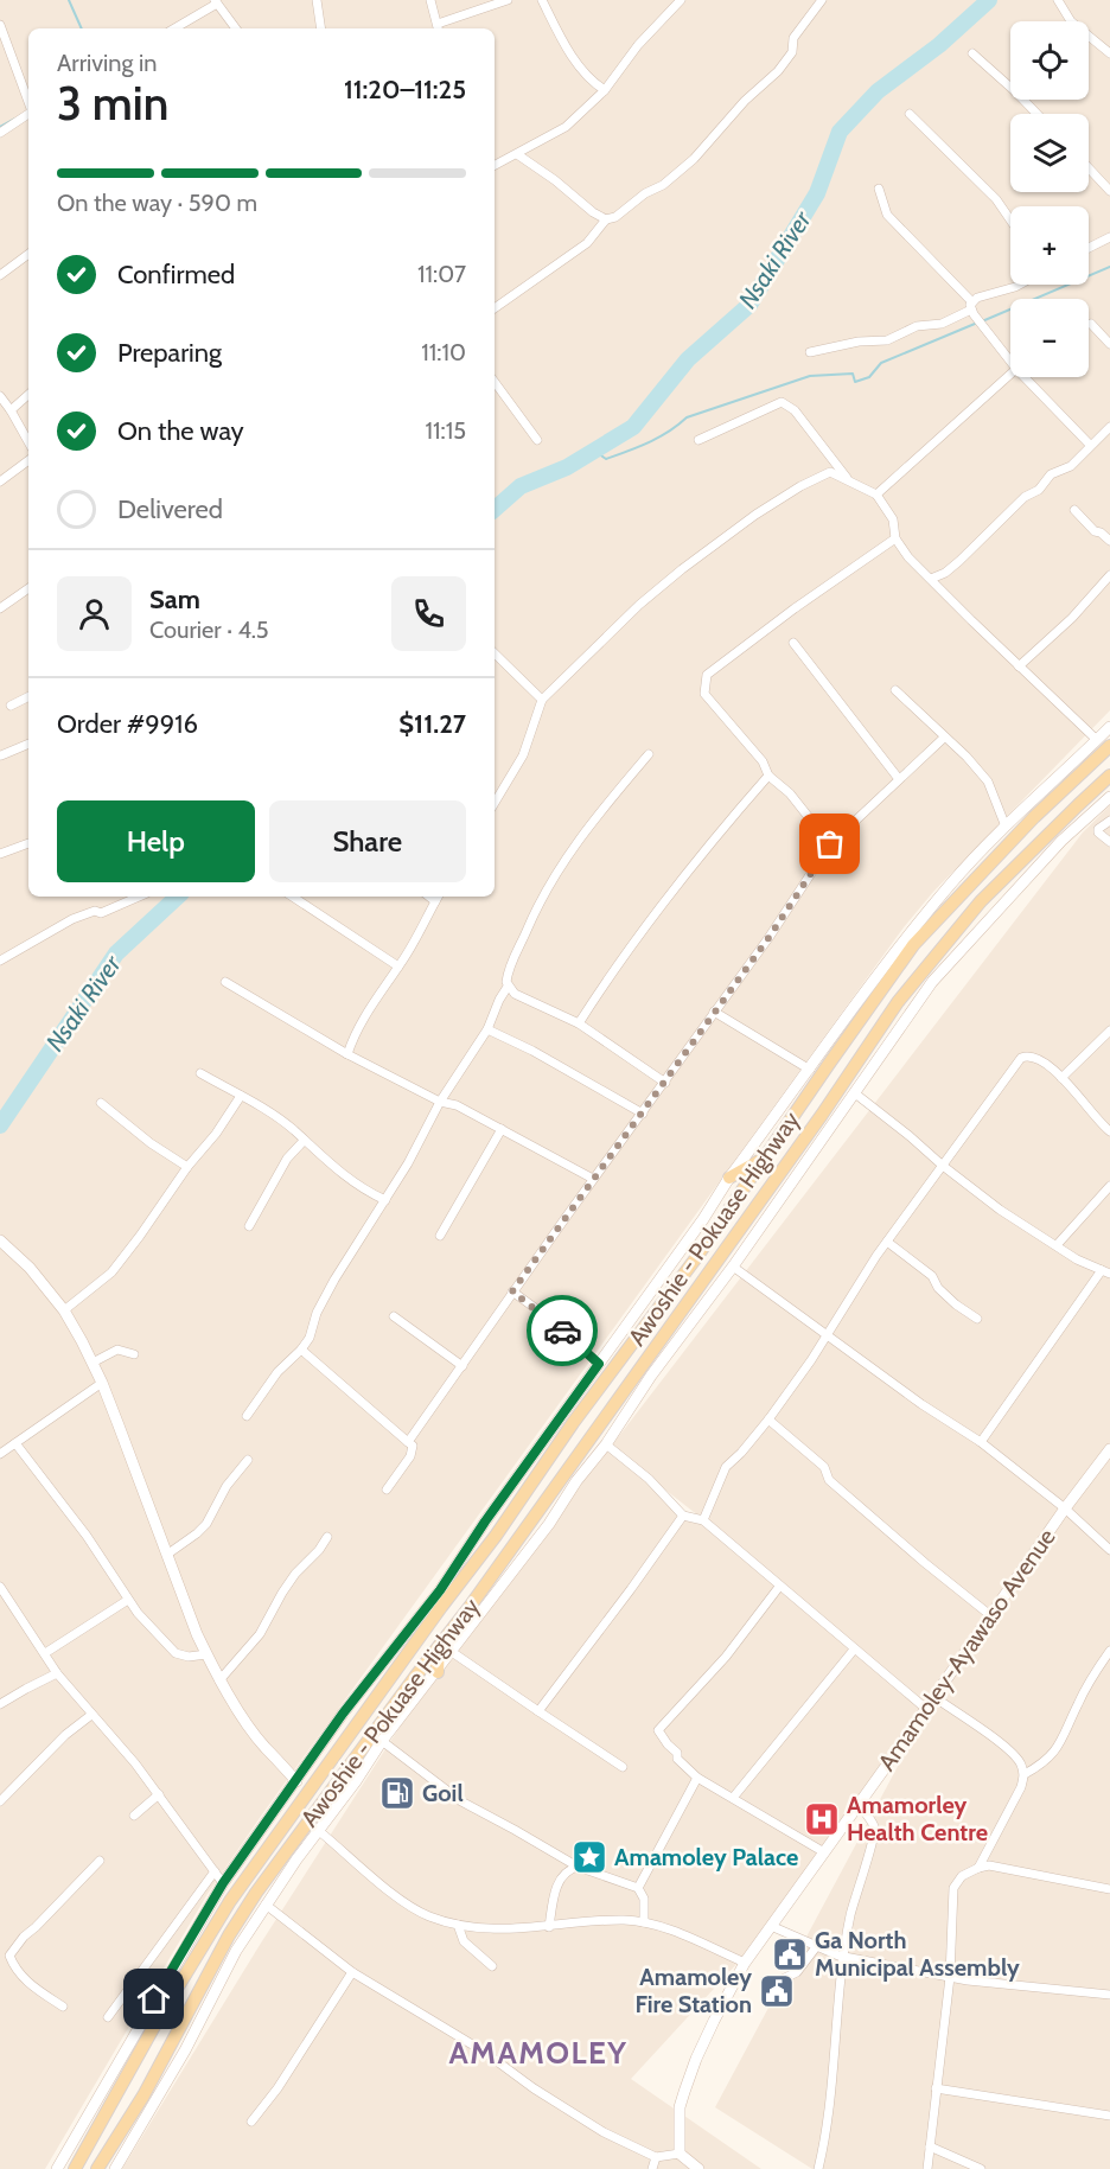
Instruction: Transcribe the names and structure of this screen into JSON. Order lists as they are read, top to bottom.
{
  "streets": {
    "main road": ["Awoshie - Pokuase Highway"],
    "street": ["Amamoley-Ayawaso Avenue"]
  },
  "districts": ["AMAMOLEY"],
  "water": ["Nsaki River"],
  "places": {
    "fuel station": ["Goil"],
    "hospital": ["Amamorley Health Centre"],
    "place": ["Amamoley Palace"],
    "public building": ["Ga North Municipal Assembly", "Amamoley Fire Station"]
  },
  "page": {
    "map_buttons": ["+", "−"],
    "heading": ["3 min", "Arriving in", "11:20–11:25"],
    "panel": [
      "Sam",
      "Courier · 4.5",
      "Order #9916",
      "$11.27"
    ],
    "bar": "On the way · 590 m",
    "list": [
      ["Confirmed", "11:07"],
      ["Preparing", "11:10"],
      ["On the way", "11:15"],
      "Delivered"
    ],
    "buttons": ["Help", "Share"]
  }
}
